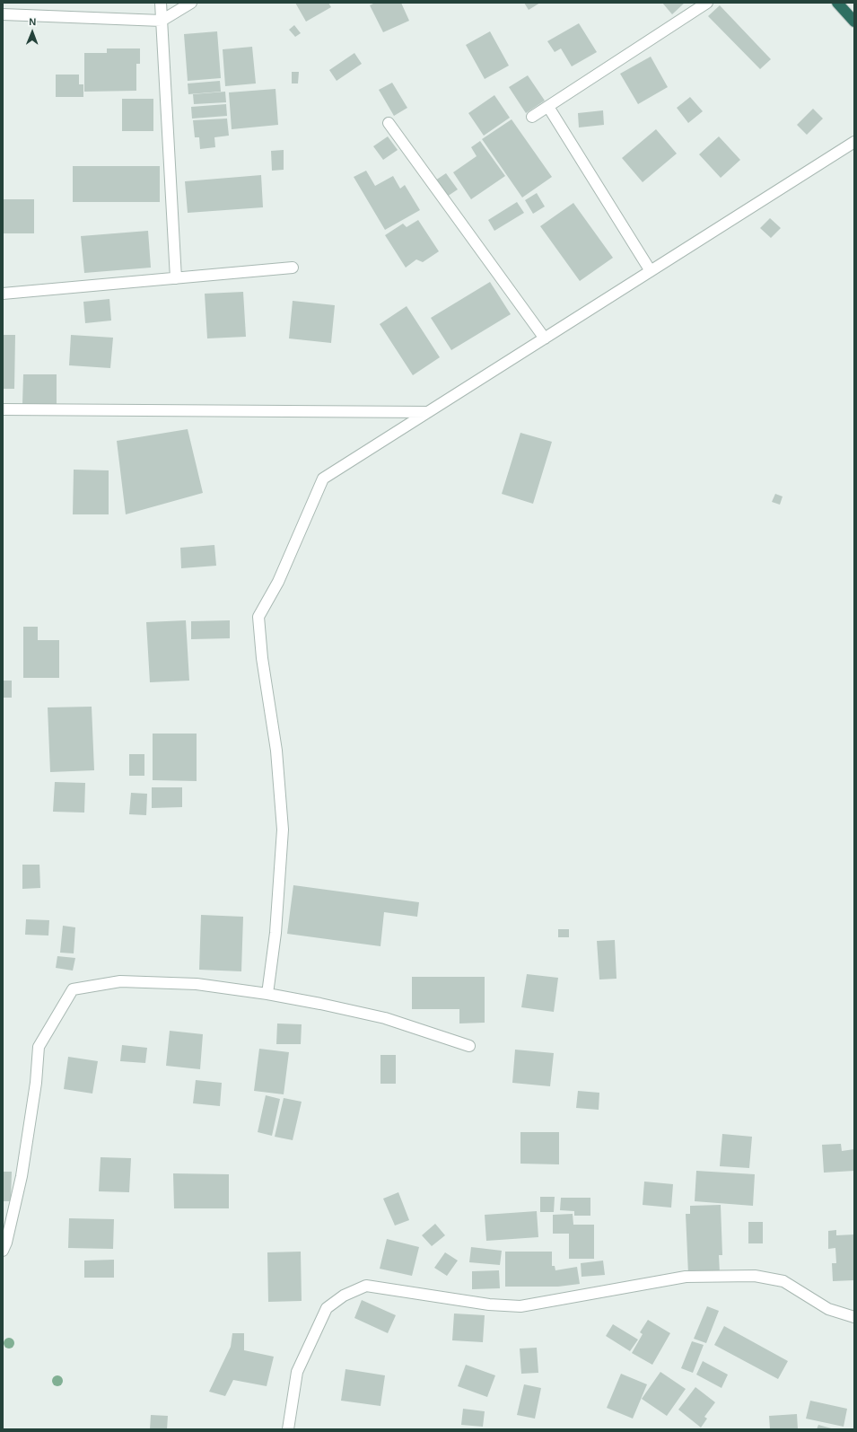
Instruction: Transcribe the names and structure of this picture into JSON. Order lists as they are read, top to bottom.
{
  "north": "top"
}
